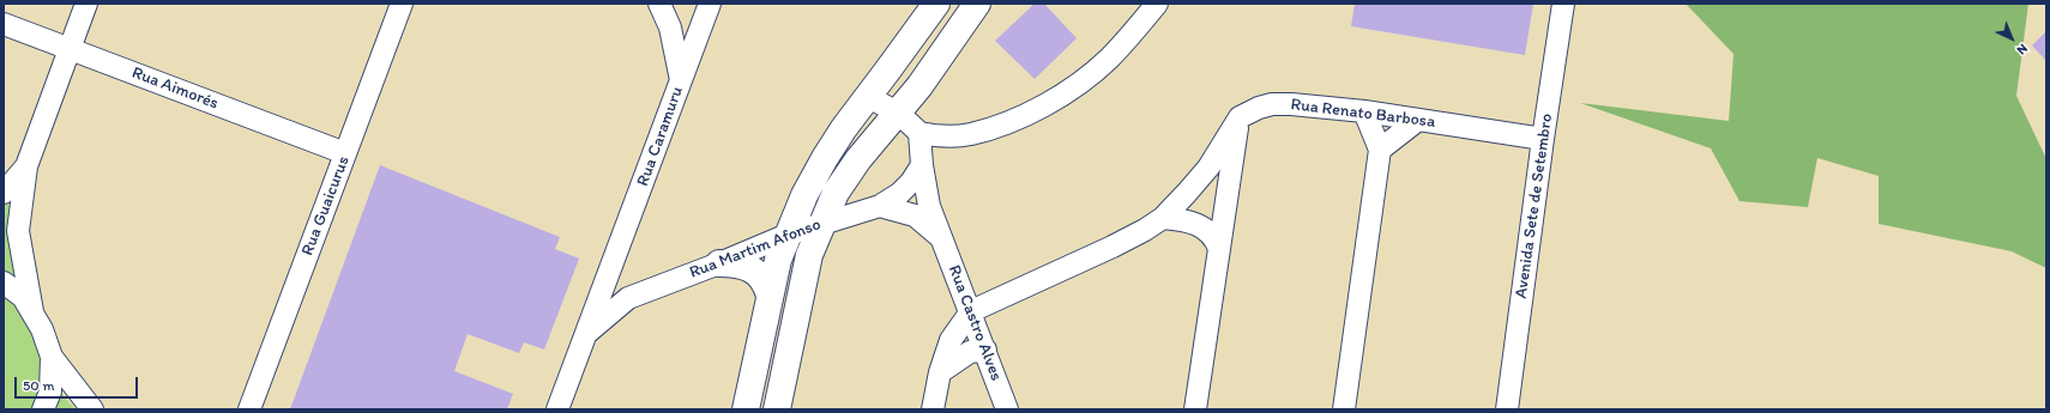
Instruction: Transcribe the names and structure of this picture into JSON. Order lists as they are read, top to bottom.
{
  "streets": {
    "street": [
      "Rua Aimorés",
      "Rua Renato Barbosa",
      "Rua Caramuru",
      "Rua Guaicurus",
      "Avenida Sete de Setembro",
      "Rua Martim Afonso",
      "Rua Castro Alves"
    ]
  },
  "crossings": [
    ["Rua Aimorés", "Rua Guaicurus"],
    ["Rua Renato Barbosa", "Avenida Sete de Setembro"],
    ["Rua Caramuru", "Rua Martim Afonso"],
    ["Rua Martim Afonso", "Rua Castro Alves"]
  ],
  "scale_bar": "50 m",
  "north": "bottom right"
}
